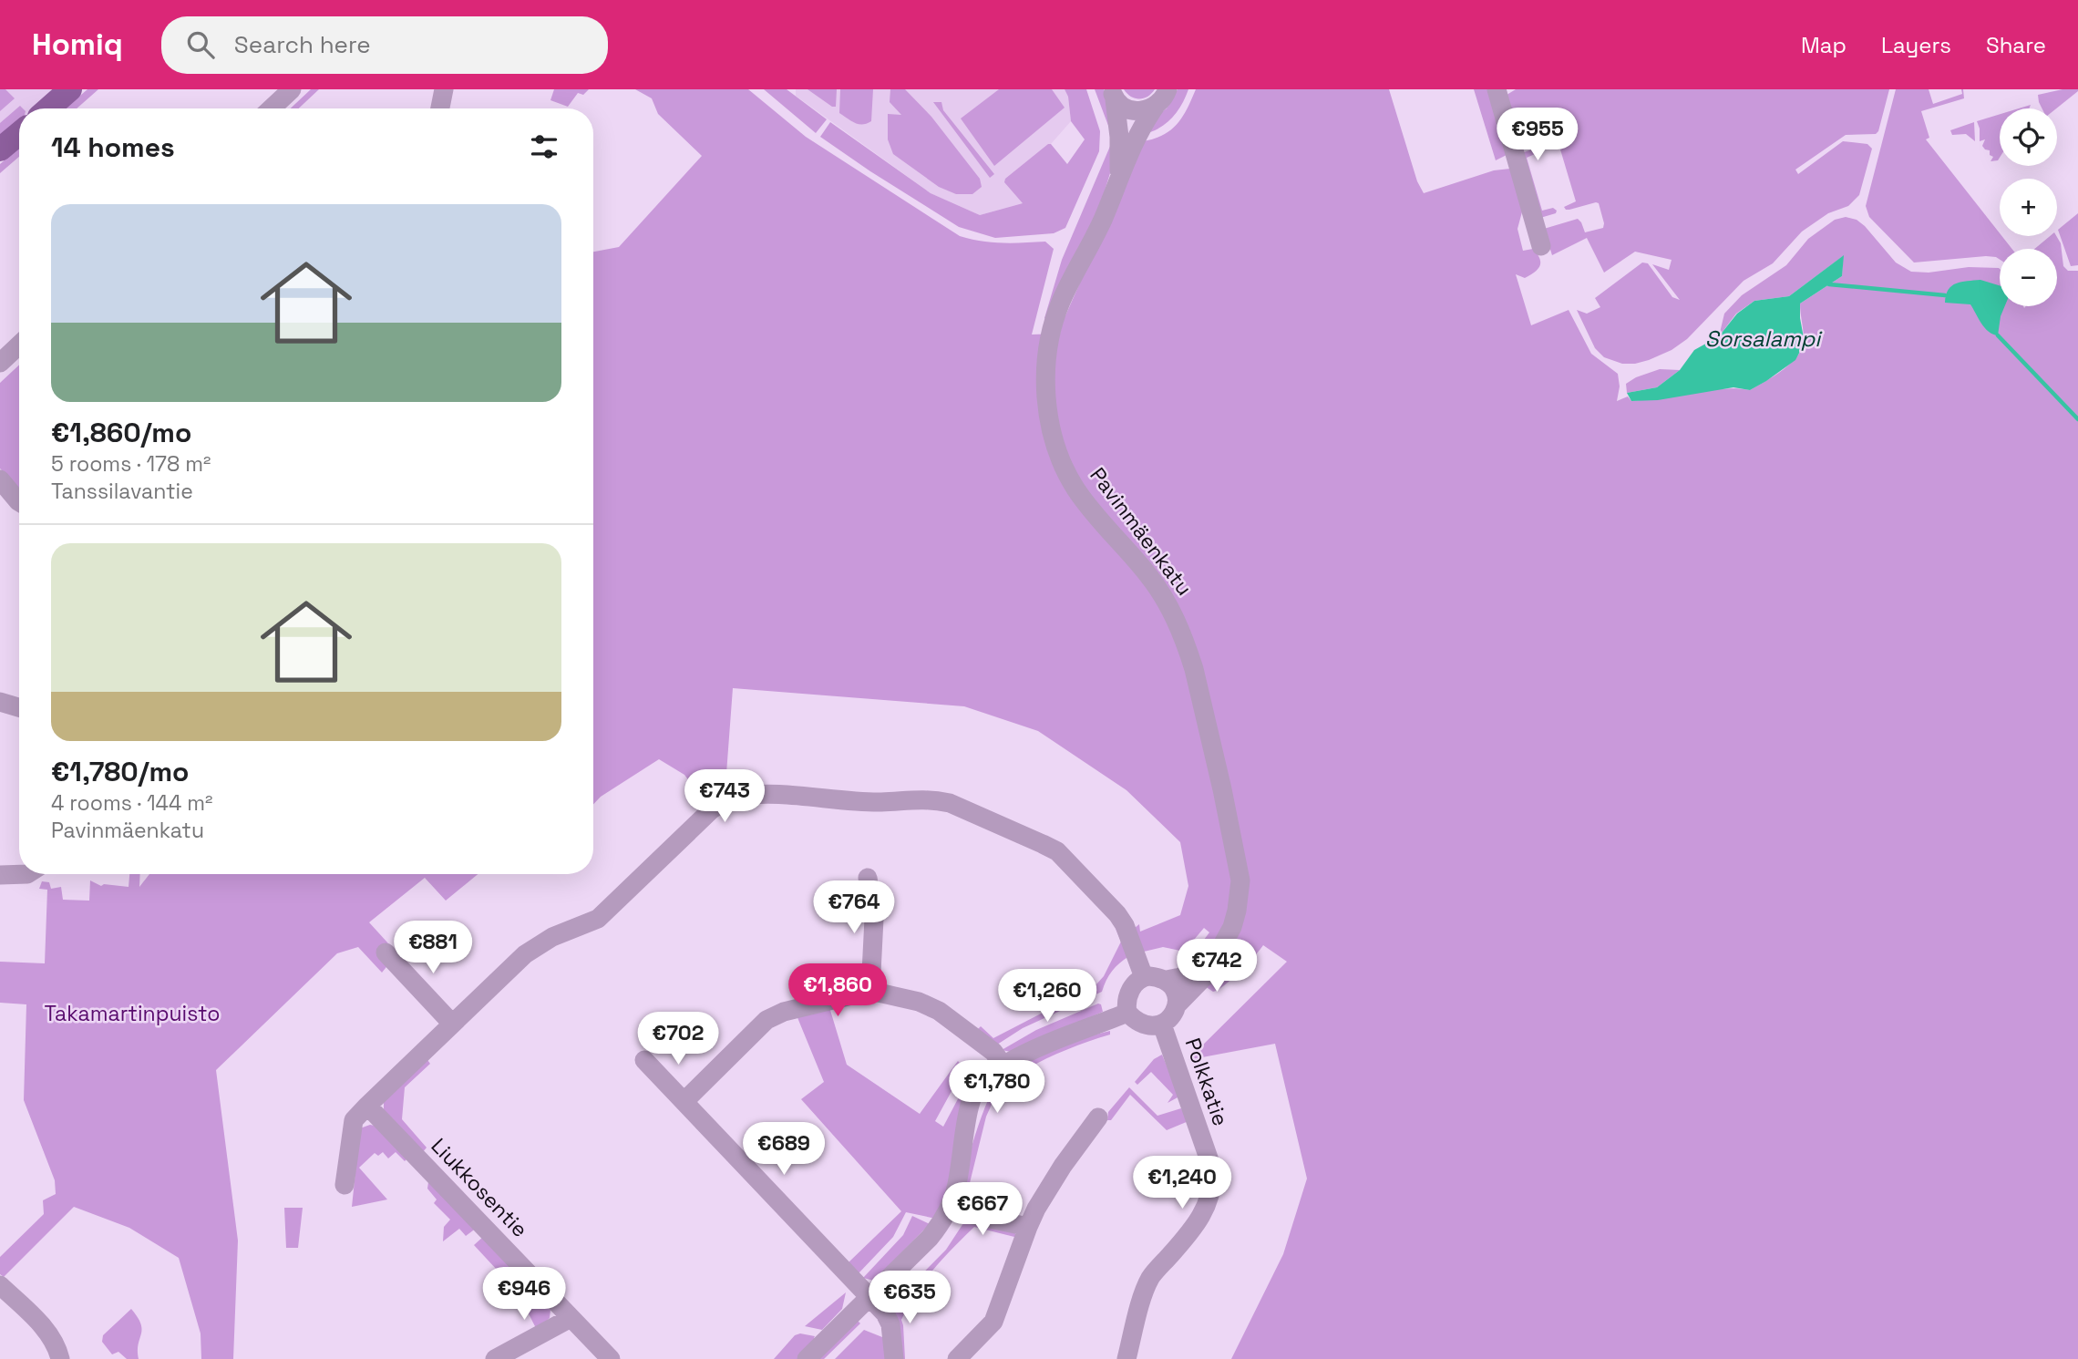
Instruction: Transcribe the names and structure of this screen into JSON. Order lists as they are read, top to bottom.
{
  "streets": {
    "street": ["Pavinmäenkatu", "Polkkatie", "Liukkosentie"]
  },
  "crossings": [
    ["Pavinmäenkatu", "Polkkatie"]
  ],
  "water": ["Sorsalampi"],
  "parks": ["Takamartinpuisto"],
  "page": {
    "header": "Homiq",
    "search": "Search here",
    "nav": ["Map", "Layers", "Share"],
    "price": [
      "€955",
      "€743",
      "€764",
      "€881",
      "€742",
      "€1,860",
      "€1,260",
      "€702",
      "€1,780",
      "€689",
      "€1,240",
      "€667",
      "€946",
      "€635"
    ],
    "map_buttons": ["+", "−"],
    "heading": "14 homes",
    "list": [
      {
        "name": "€1,860/mo",
        "note": "5 rooms · 178 m² · Tanssilavantie"
      },
      {
        "name": "€1,780/mo",
        "note": "4 rooms · 144 m² · Pavinmäenkatu"
      }
    ]
  }
}
